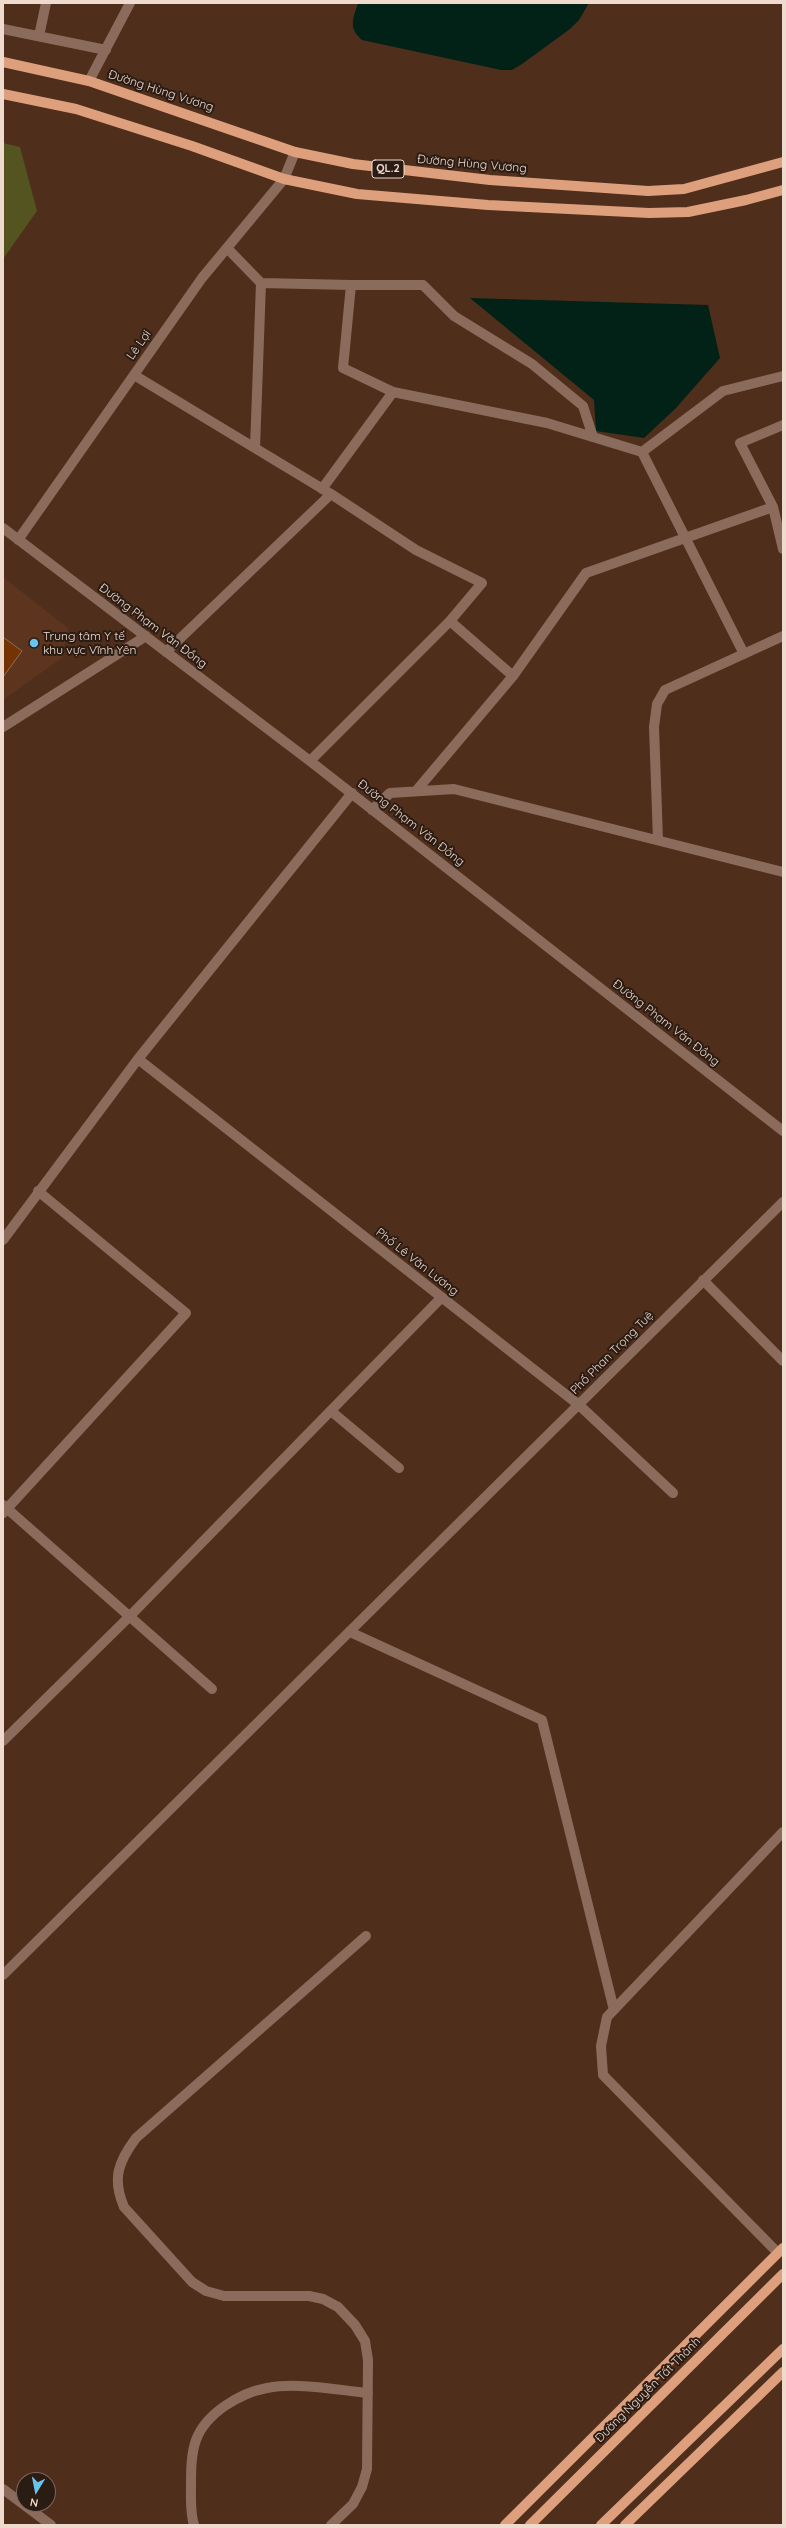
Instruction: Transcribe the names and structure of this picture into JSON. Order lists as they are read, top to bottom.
{
  "streets": {
    "main road": ["Đường Hùng Vương", "QL.2", "Đường Nguyễn Tất Thành"],
    "street": [
      "Lê Lợi",
      "Đường Phạm Văn Đồng",
      "Phố Lê Văn Lương",
      "Phố Phan Trọng Tuệ"
    ]
  },
  "crossings": [
    ["Đường Hùng Vương", "Lê Lợi"],
    ["QL.2", "Lê Lợi"],
    ["Lê Lợi", "Đường Phạm Văn Đồng"],
    ["Phố Lê Văn Lương", "Phố Phan Trọng Tuệ"]
  ],
  "places": ["Trung tâm Y tế khu vực Vĩnh Yên"],
  "north": "bottom"
}
